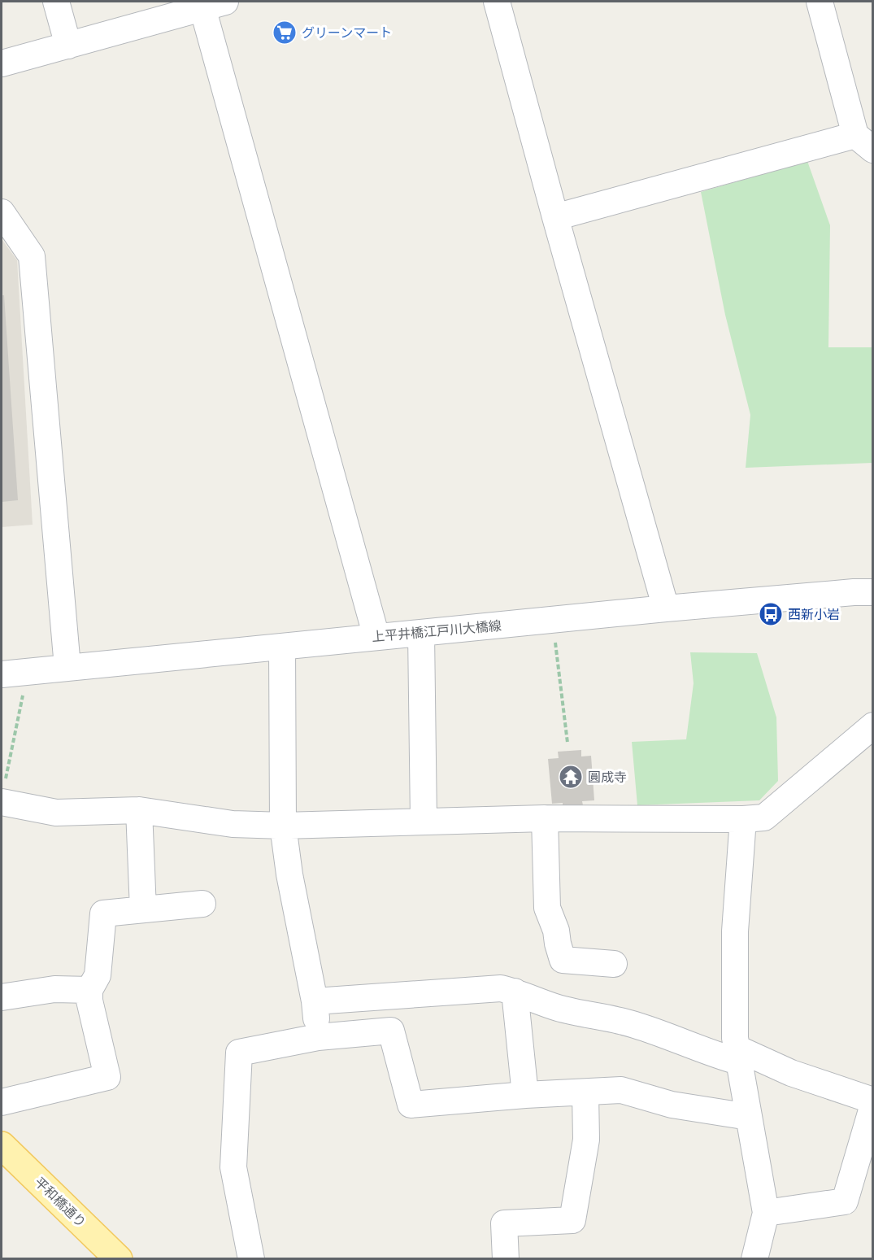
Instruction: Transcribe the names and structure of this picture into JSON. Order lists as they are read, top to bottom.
{
  "streets": {
    "main road": ["平和橋通り"],
    "street": ["上平井橋江戸川大橋線"]
  },
  "places": {
    "supermarket": ["グリーンマート"],
    "bus stop": ["西新小岩"],
    "temple": ["圓成寺"]
  }
}
